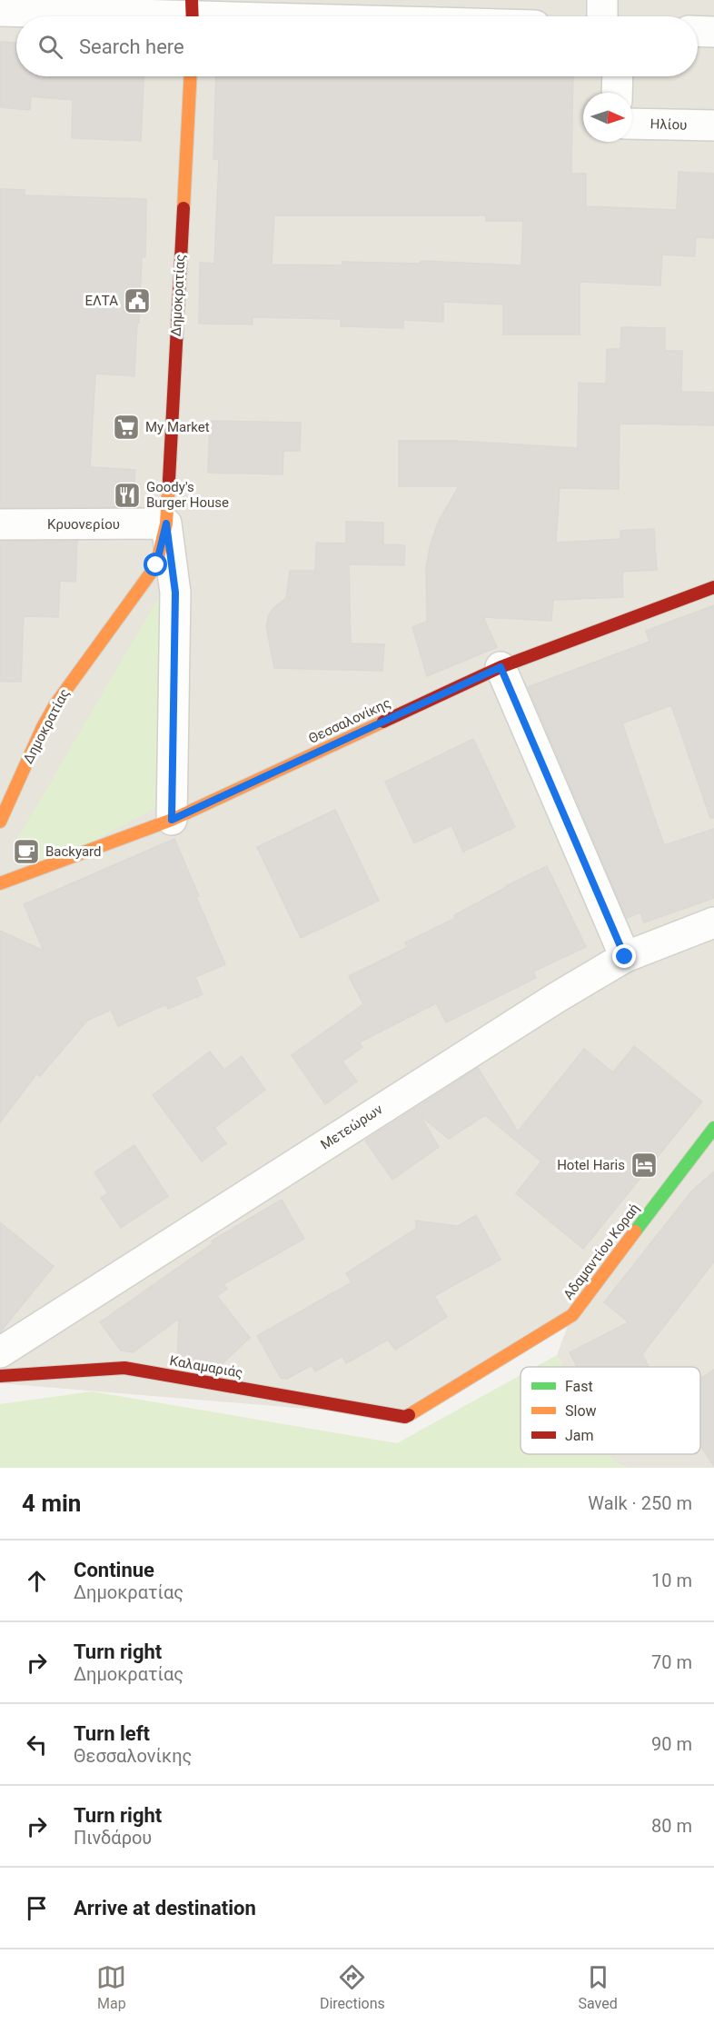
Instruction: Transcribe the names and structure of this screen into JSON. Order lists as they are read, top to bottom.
{
  "streets": {
    "street": [
      "Ηλίου",
      "Δημοκρατίας",
      "Κρυονερίου",
      "Θεσσαλονίκης",
      "Μετεώρων",
      "Αδαμαντίου Κοραή",
      "Καλαμαριάς"
    ]
  },
  "crossings": [
    ["Δημοκρατίας", "Κρυονερίου"],
    ["Δημοκρατίας", "Θεσσαλονίκης"],
    ["Αδαμαντίου Κοραή", "Καλαμαριάς"]
  ],
  "places": {
    "public building": ["ΕΛΤΑ"],
    "supermarket": ["My Market"],
    "restaurant": ["Goody's Burger House"],
    "cafe": ["Backyard"],
    "hotel": ["Hotel Haris"]
  },
  "legend": ["Fast", "Slow", "Jam"],
  "north": "right",
  "page": {
    "search": "Search here",
    "heading": ["4 min", "Walk · 250 m"],
    "list": [
      ["Continue", "Δημοκρατίας", "10 m"],
      ["Turn right", "Δημοκρατίας", "70 m"],
      ["Turn left", "Θεσσαλονίκης", "90 m"],
      ["Turn right", "Πινδάρου", "80 m"],
      "Arrive at destination"
    ],
    "nav": ["Map", "Directions", "Saved"]
  }
}
